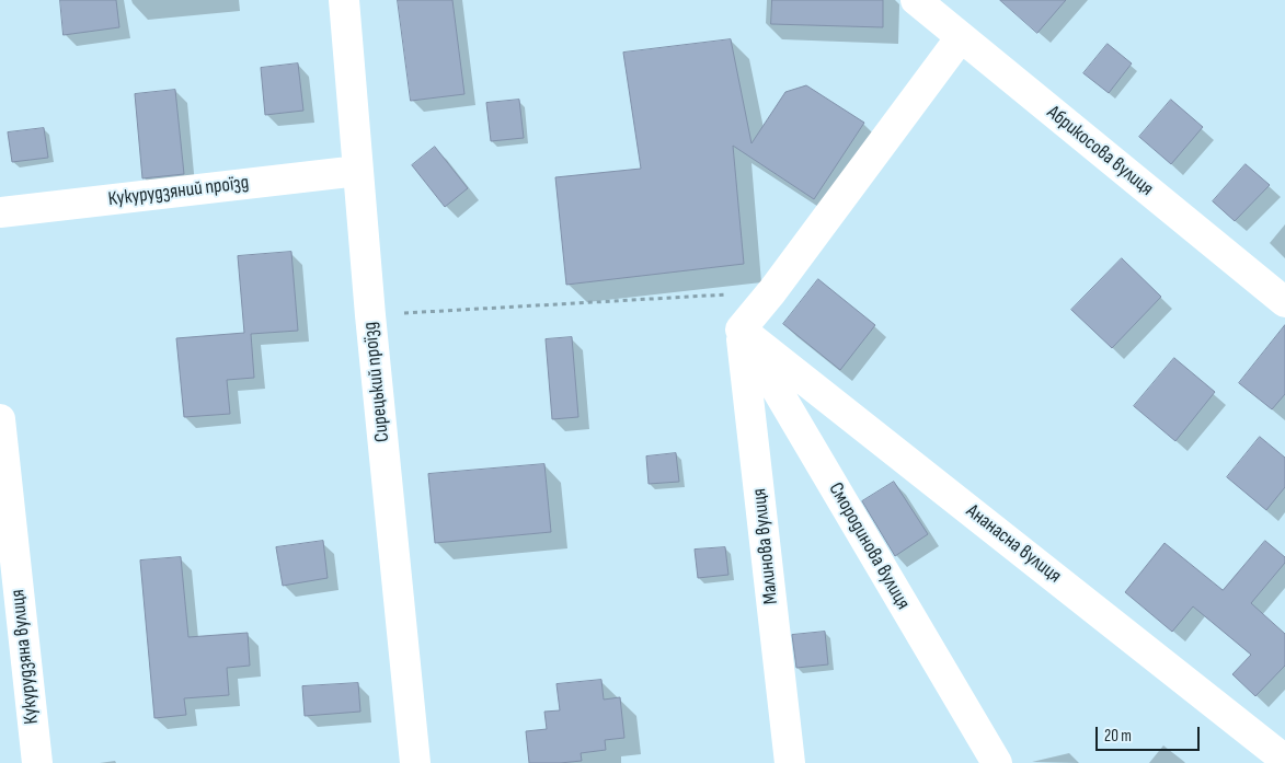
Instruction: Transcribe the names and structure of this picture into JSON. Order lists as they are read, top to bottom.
{
  "streets": {
    "street": [
      "Абрикосова вулиця",
      "Кукурудзяний проїзд",
      "Сирецький проїзд",
      "Ананасна вулиця",
      "Малинова вулиця",
      "Смородинова вулиця",
      "Кукурудзяна вулиця"
    ]
  },
  "crossings": [
    ["Кукурудзяний проїзд", "Сирецький проїзд"],
    ["Ананасна вулиця", "Малинова вулиця"],
    ["Ананасна вулиця", "Смородинова вулиця"],
    ["Малинова вулиця", "Смородинова вулиця"]
  ],
  "scale_bar": "20 m"
}
